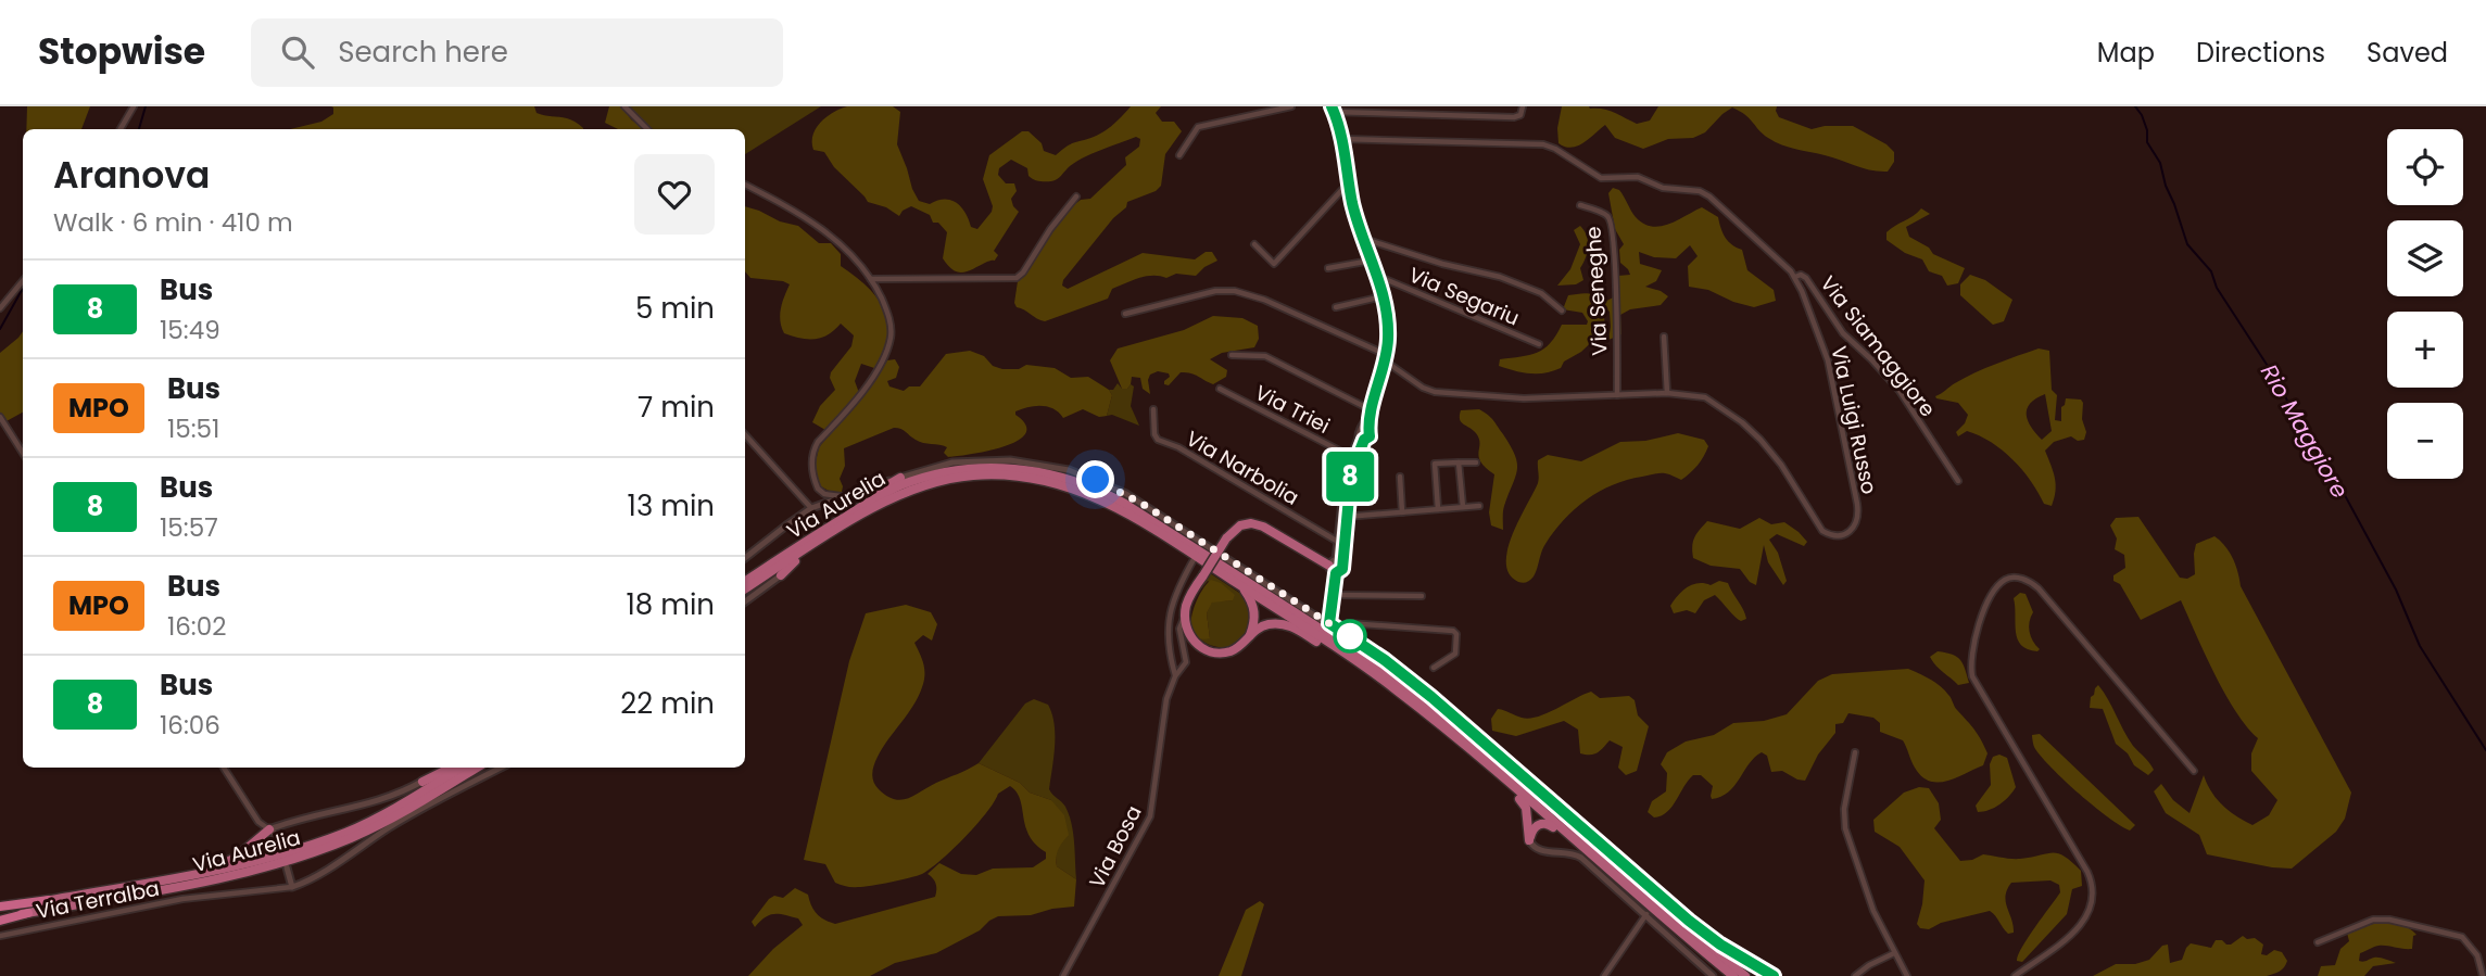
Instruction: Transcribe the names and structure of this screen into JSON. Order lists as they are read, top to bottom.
{
  "streets": {
    "highway": ["Via Aurelia"],
    "street": [
      "Via Seneghe",
      "Via Segariu",
      "Via Siamaggiore",
      "Via Triei",
      "Via Luigi Russo",
      "Via Narbolia",
      "Via Bosa",
      "Via Terralba"
    ]
  },
  "crossings": [
    ["Via Seneghe", "Via Luigi Russo"],
    ["Via Siamaggiore", "Via Luigi Russo"],
    ["Via Aurelia", "Via Bosa"]
  ],
  "water": ["Rio Maggiore"],
  "lines": ["bus line 8"],
  "page": {
    "header": "Stopwise",
    "search": "Search here",
    "nav": ["Map", "Directions", "Saved"],
    "on_map": "8",
    "map_buttons": ["+", "−"],
    "heading": ["Aranova", "Walk · 6 min · 410 m"],
    "list": [
      {
        "mark": "8",
        "name": "Bus",
        "note": "15:49",
        "value": "5 min"
      },
      {
        "mark": "MPO",
        "name": "Bus",
        "note": "15:51",
        "value": "7 min"
      },
      {
        "mark": "8",
        "name": "Bus",
        "note": "15:57",
        "value": "13 min"
      },
      {
        "mark": "MPO",
        "name": "Bus",
        "note": "16:02",
        "value": "18 min"
      },
      {
        "mark": "8",
        "name": "Bus",
        "note": "16:06",
        "value": "22 min"
      }
    ]
  }
}
